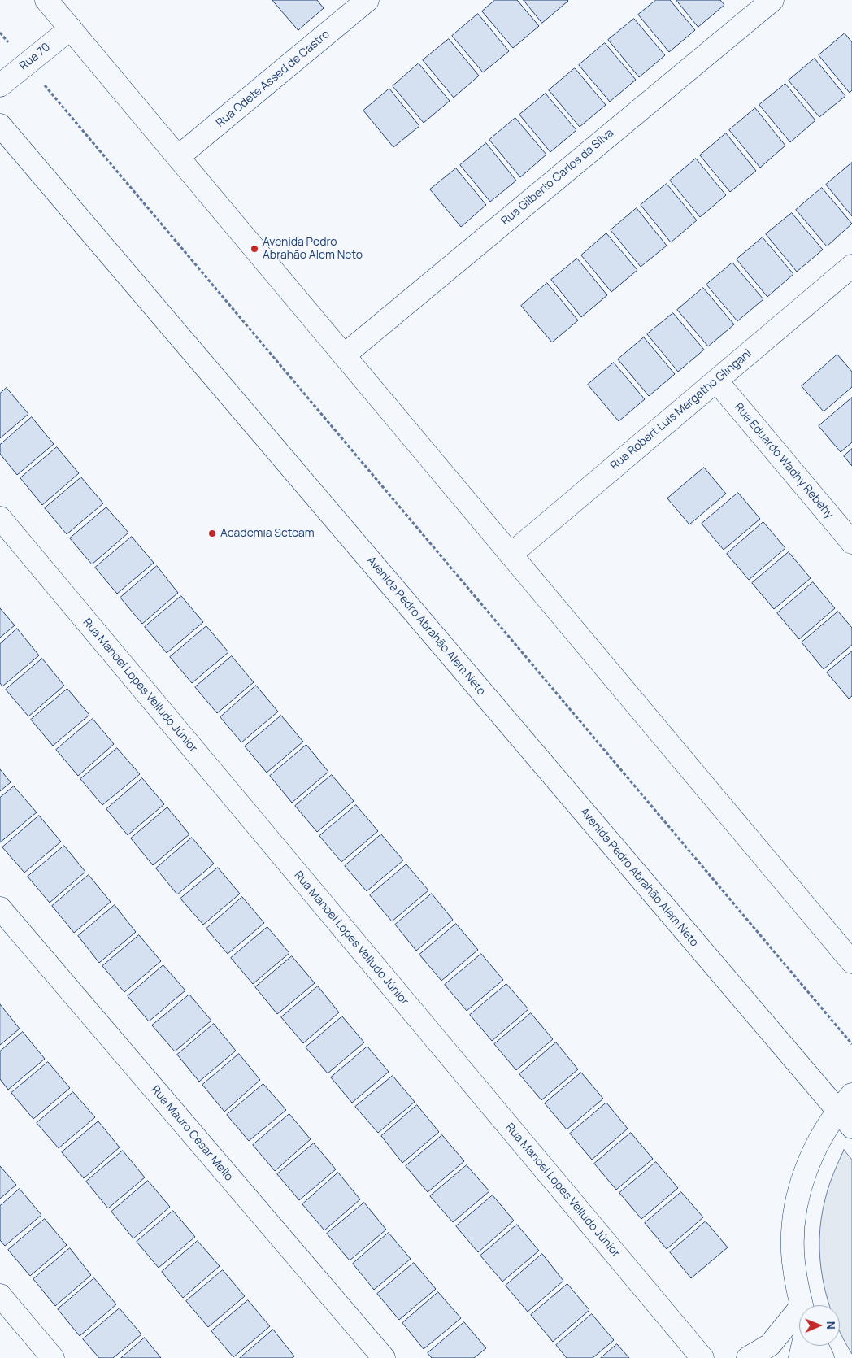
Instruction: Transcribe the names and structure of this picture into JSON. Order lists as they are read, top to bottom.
{
  "streets": {
    "street": [
      "Rua 70",
      "Rua Odete Assed de Castro",
      "Rua Gilberto Carlos da Silva",
      "Rua Robert Luis Margatho Glingani",
      "Rua Eduardo Wadhy Rebehy",
      "Avenida Pedro Abrahão Alem Neto",
      "Rua Manoel Lopes Velludo Júnior",
      "Rua Mauro César Mello"
    ]
  },
  "crossings": [
    ["Rua Robert Luis Margatho Glingani", "Rua Eduardo Wadhy Rebehy"]
  ],
  "places": ["Avenida Pedro Abrahão Alem Neto", "Academia Scteam"],
  "north": "right"
}
